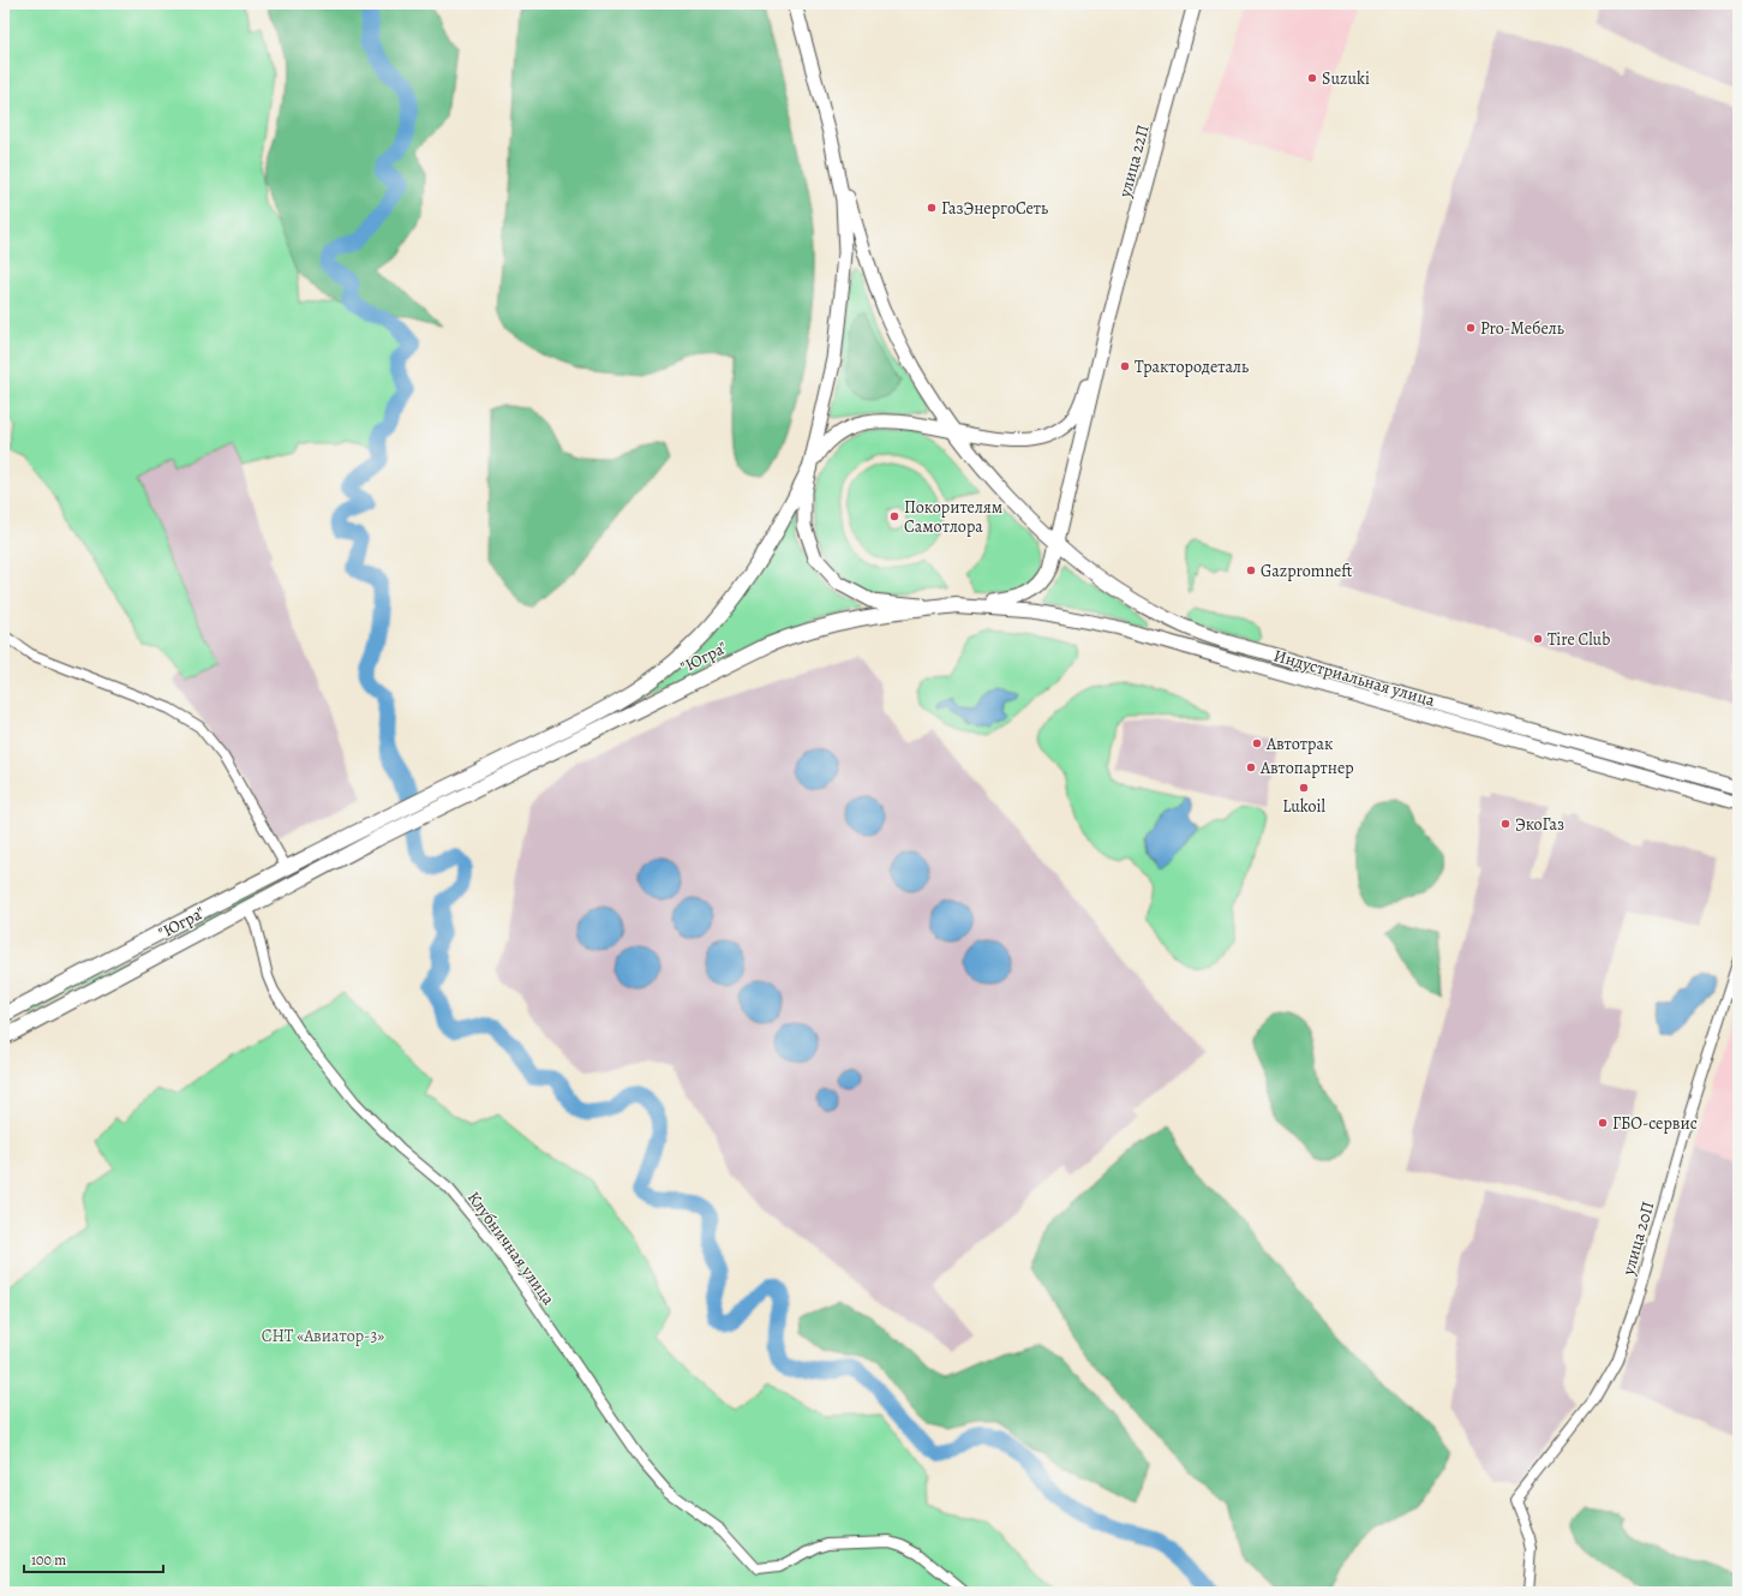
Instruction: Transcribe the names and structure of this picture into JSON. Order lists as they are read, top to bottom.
{
  "streets": {
    "highway": ["\"Югра\""],
    "main road": ["улица 22П", "Индустриальная улица"],
    "street": ["улица 20П", "Клубничная улица"]
  },
  "crossings": [
    ["улица 22П", "\"Югра\""],
    ["улица 22П", "Индустриальная улица"],
    ["\"Югра\"", "Индустриальная улица"],
    ["\"Югра\"", "Клубничная улица"]
  ],
  "parks": ["СНТ «Авиатор-3»"],
  "places": [
    "Suzuki",
    "ГазЭнергоСеть",
    "Pro-Мебель",
    "Трактородеталь",
    "Покорителям Самотлора",
    "Gazpromneft",
    "Tire Club",
    "Автотрак",
    "Автопартнер",
    "Lukoil",
    "ЭкоГаз",
    "ГБО-сервис"
  ],
  "scale_bar": "100 m"
}
